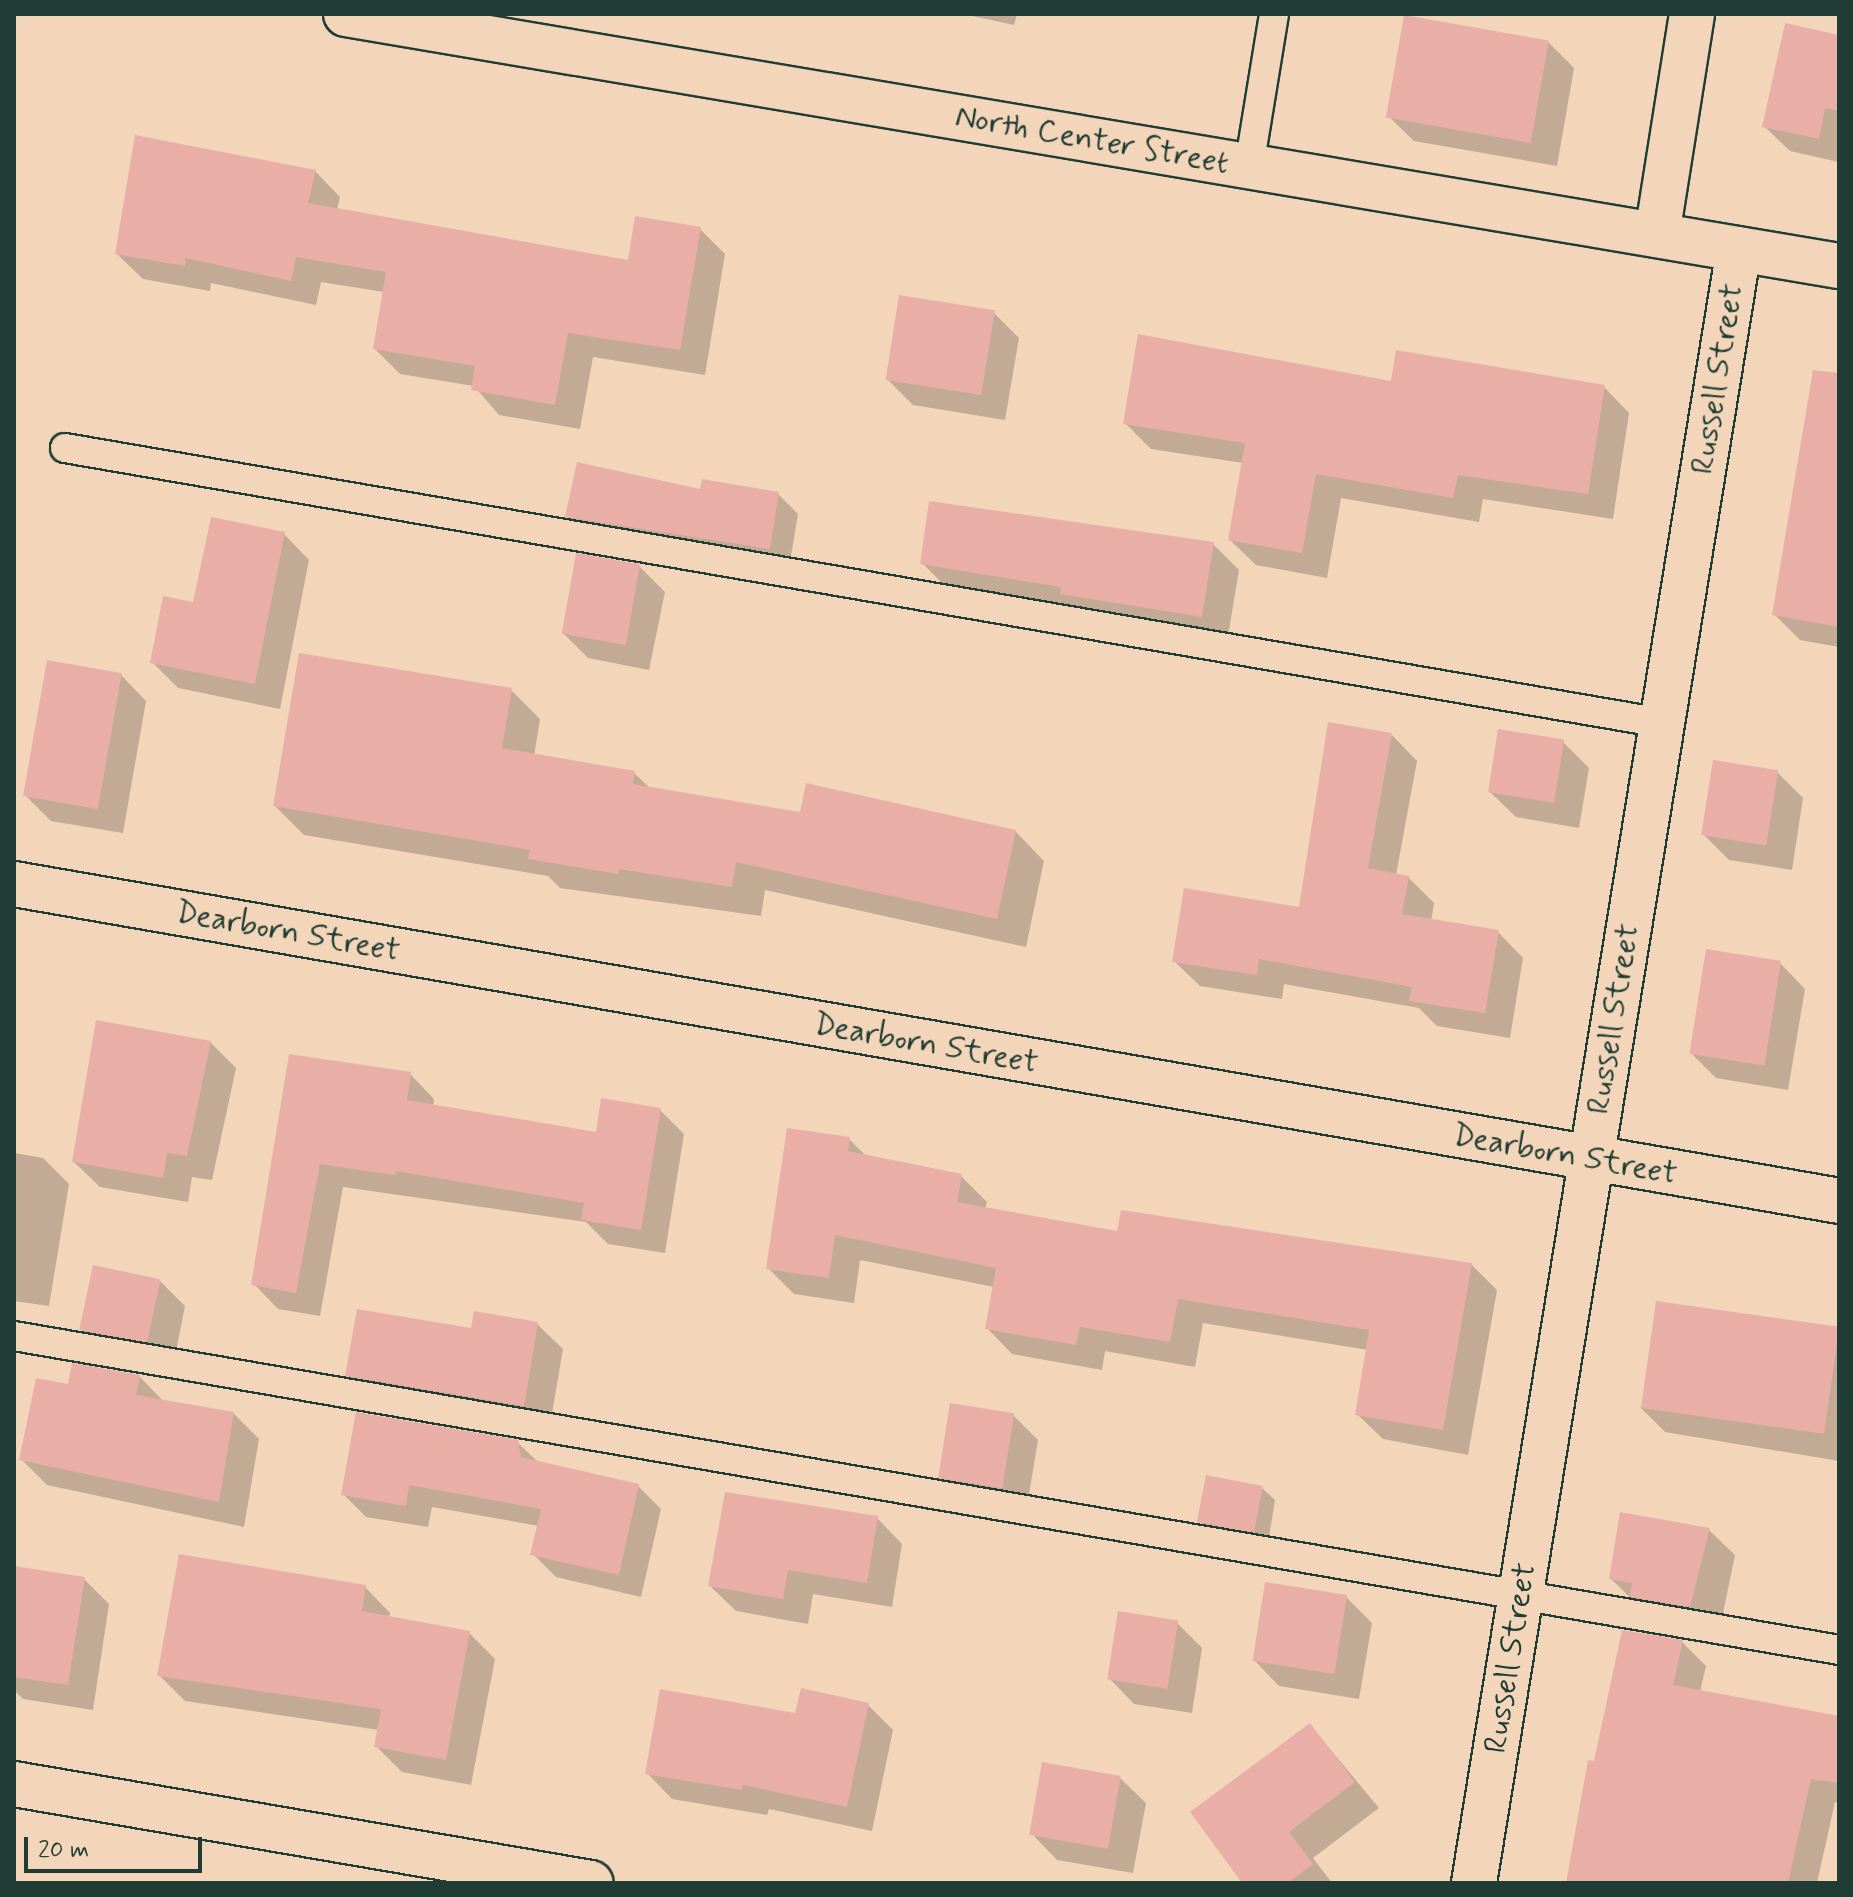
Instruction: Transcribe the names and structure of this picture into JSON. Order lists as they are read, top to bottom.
{
  "streets": {
    "street": ["North Center Street", "Russell Street", "Dearborn Street"]
  },
  "crossings": [
    ["North Center Street", "Russell Street"],
    ["Russell Street", "Dearborn Street"]
  ],
  "scale_bar": "20 m"
}
